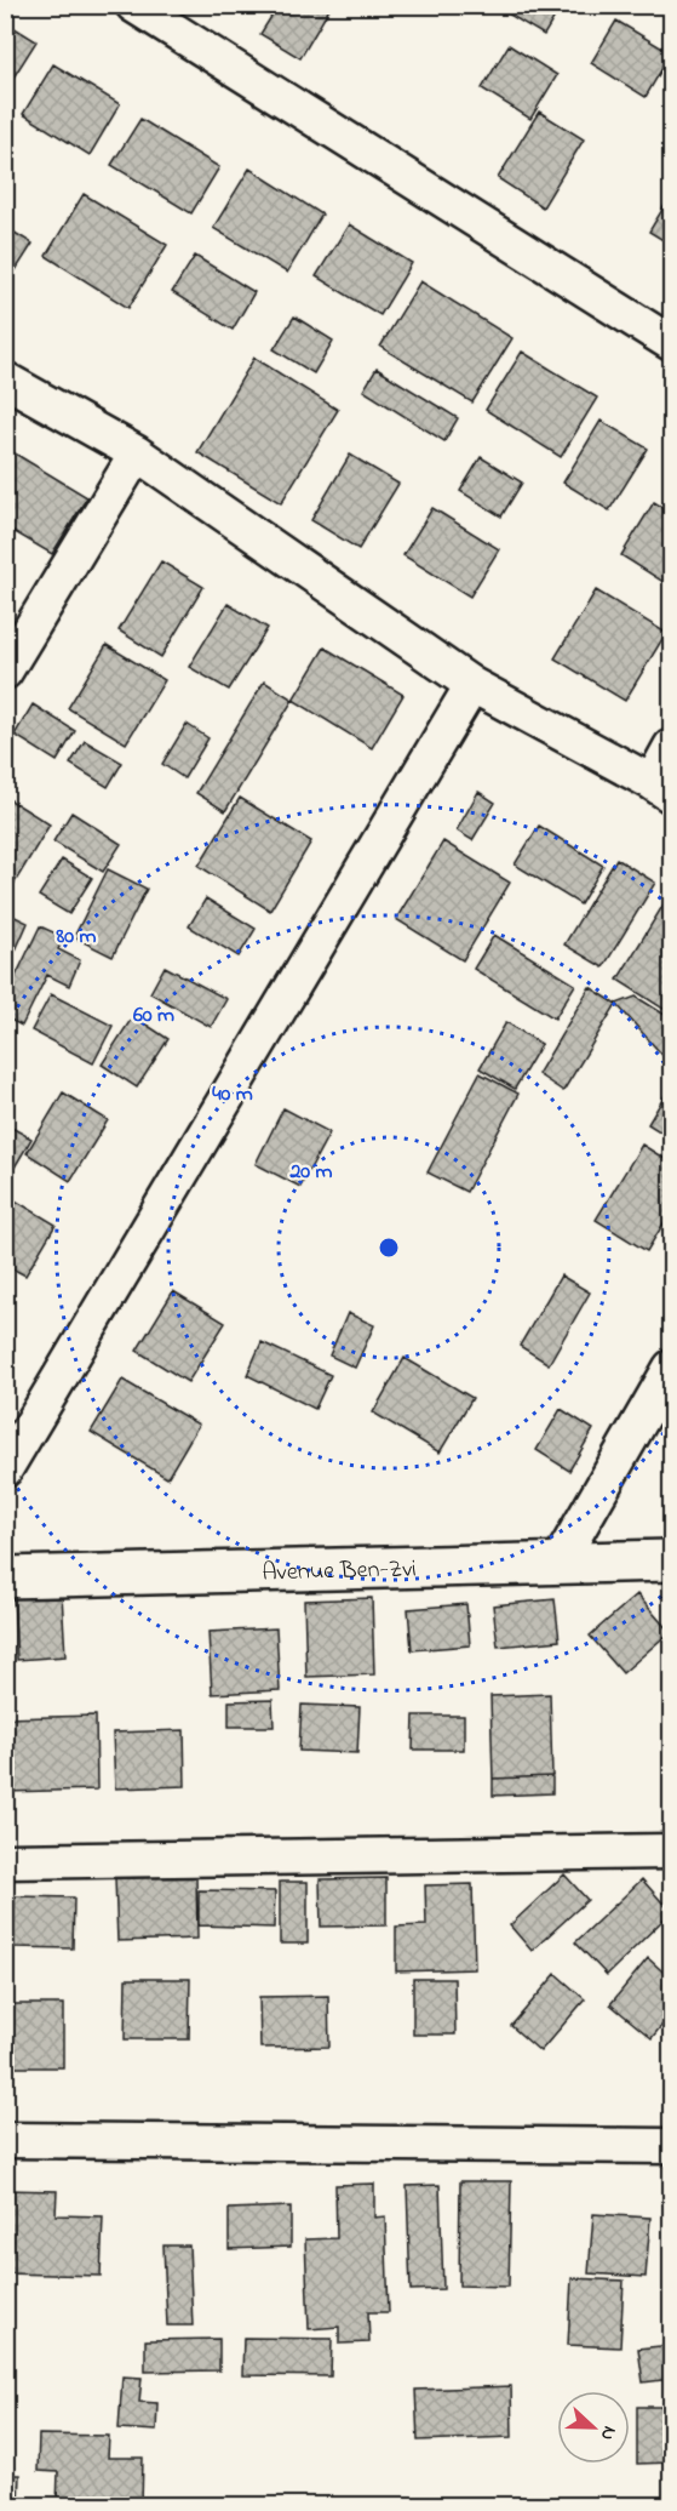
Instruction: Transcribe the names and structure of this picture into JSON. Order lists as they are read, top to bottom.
{
  "streets": {
    "street": ["Avenue Ben-Zvi"]
  },
  "north": "right",
  "rings": [
    "80 m",
    "60 m",
    "40 m",
    "20 m"
  ]
}
